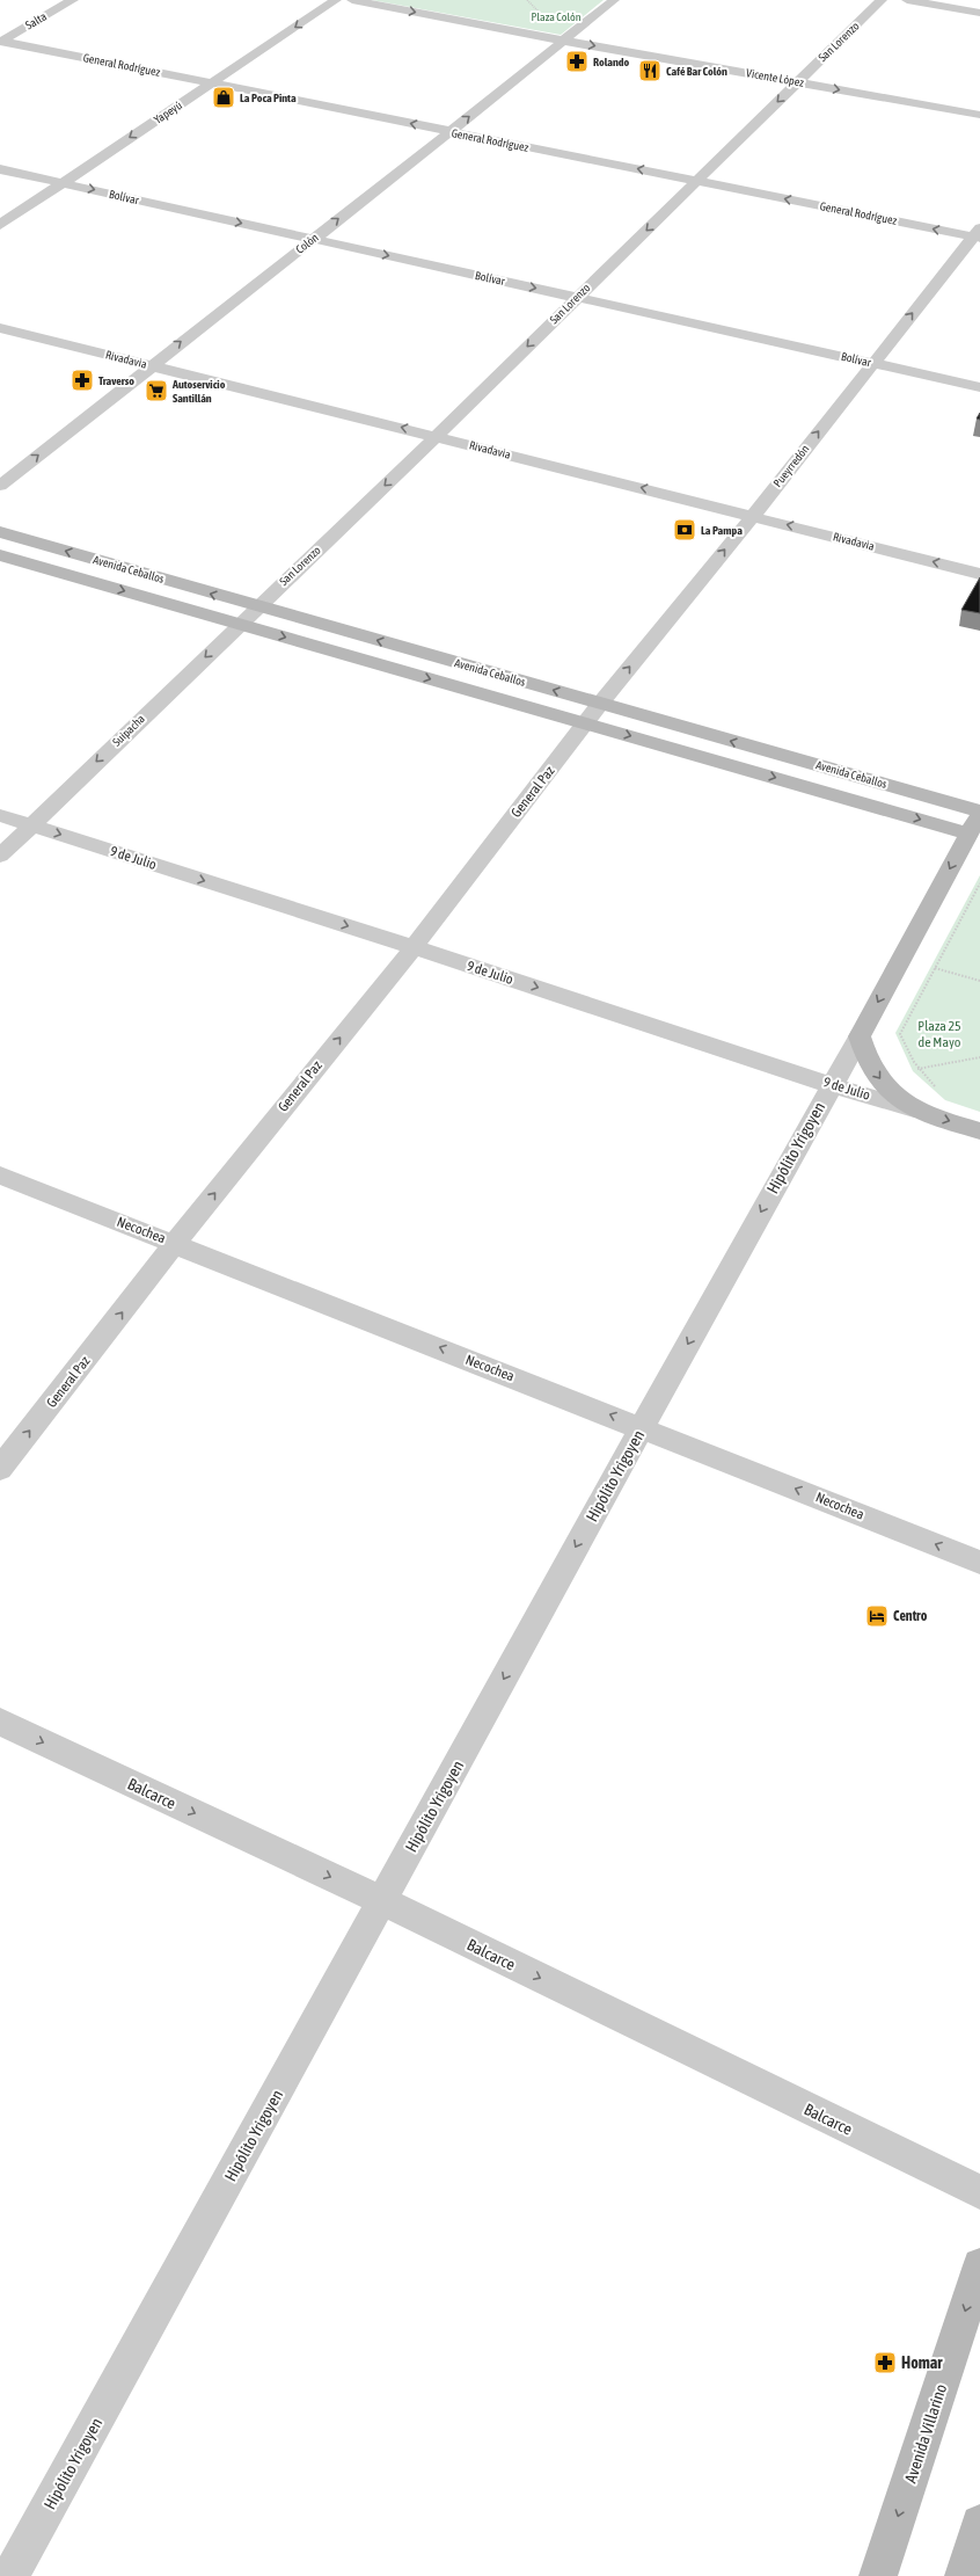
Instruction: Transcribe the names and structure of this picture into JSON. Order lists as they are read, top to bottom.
{
  "streets": {
    "main road": [
      "Avenida Ceballos",
      "9 de Julio",
      "Hipólito Yrigoyen",
      "Avenida Villarino"
    ],
    "street": [
      "Salta",
      "San Lorenzo",
      "General Rodríguez",
      "Vicente López",
      "Yapeyú",
      "Bolívar",
      "Colón",
      "Rivadavia",
      "Pueyrredón",
      "Suipacha",
      "General Paz",
      "Necochea",
      "Balcarce"
    ]
  },
  "crossings": [
    ["Salta", "General Rodríguez"],
    ["San Lorenzo", "General Rodríguez"],
    ["San Lorenzo", "Vicente López"],
    ["San Lorenzo", "Bolívar"],
    ["San Lorenzo", "Rivadavia"],
    ["San Lorenzo", "Avenida Ceballos"],
    ["San Lorenzo", "Suipacha"],
    ["General Rodríguez", "Yapeyú"],
    ["General Rodríguez", "Colón"],
    ["General Rodríguez", "Pueyrredón"],
    ["Vicente López", "Colón"],
    ["Yapeyú", "Bolívar"],
    ["Bolívar", "Colón"],
    ["Bolívar", "Pueyrredón"],
    ["Colón", "Rivadavia"],
    ["Rivadavia", "Pueyrredón"],
    ["Pueyrredón", "Avenida Ceballos"],
    ["Pueyrredón", "General Paz"],
    ["Avenida Ceballos", "Suipacha"],
    ["Avenida Ceballos", "General Paz"],
    ["Avenida Ceballos", "Hipólito Yrigoyen"],
    ["Suipacha", "9 de Julio"],
    ["General Paz", "9 de Julio"],
    ["General Paz", "Necochea"],
    ["9 de Julio", "Hipólito Yrigoyen"],
    ["Hipólito Yrigoyen", "Necochea"],
    ["Hipólito Yrigoyen", "Balcarce"]
  ],
  "one_way": [
    "San Lorenzo",
    "General Rodríguez",
    "Vicente López",
    "Yapeyú",
    "Bolívar",
    "Colón",
    "Rivadavia",
    "Pueyrredón",
    "Suipacha",
    "General Paz",
    "9 de Julio",
    "Hipólito Yrigoyen",
    "Necochea",
    "Balcarce",
    "Avenida Villarino"
  ],
  "parks": ["Plaza Colón", "Plaza 25 de Mayo"],
  "places": {
    "pharmacy": ["Rolando", "Traverso", "Homar"],
    "restaurant": ["Café Bar Colón"],
    "shop": ["La Poca Pinta"],
    "supermarket": ["Autoservicio Santillán"],
    "bank": ["La Pampa"],
    "hotel": ["Centro"]
  }
}
